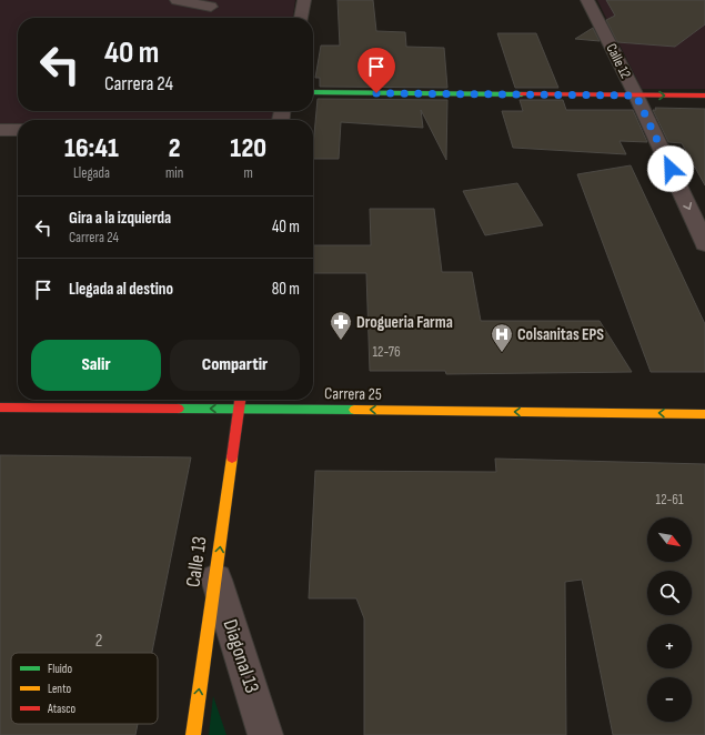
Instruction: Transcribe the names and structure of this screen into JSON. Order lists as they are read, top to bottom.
{
  "streets": {
    "street": [
      "Calle 12",
      "Carrera 25",
      "Calle 13",
      "Diagonal 13"
    ]
  },
  "crossings": [
    ["Carrera 25", "Calle 13"],
    ["Calle 13", "Diagonal 13"]
  ],
  "one_way": ["Calle 12", "Carrera 25", "Calle 13"],
  "places": {
    "pharmacy": ["Drogueria Farma"],
    "hospital": ["Colsanitas EPS"]
  },
  "house_numbers": ["12-76", "12-61", "2"],
  "legend": ["Fluido", "Lento", "Atasco"],
  "north": "bottom right",
  "page": {
    "turn": ["40 m", "Carrera 24"],
    "eta": [
      "16:41",
      "Llegada",
      "2",
      "min",
      "120",
      "m"
    ],
    "list": [
      {
        "name": "Gira a la izquierda",
        "note": "Carrera 24",
        "value": "40 m"
      },
      {
        "name": "Llegada al destino",
        "value": "80 m"
      }
    ],
    "buttons": ["Salir", "Compartir"],
    "map_buttons": ["+", "−"]
  }
}
